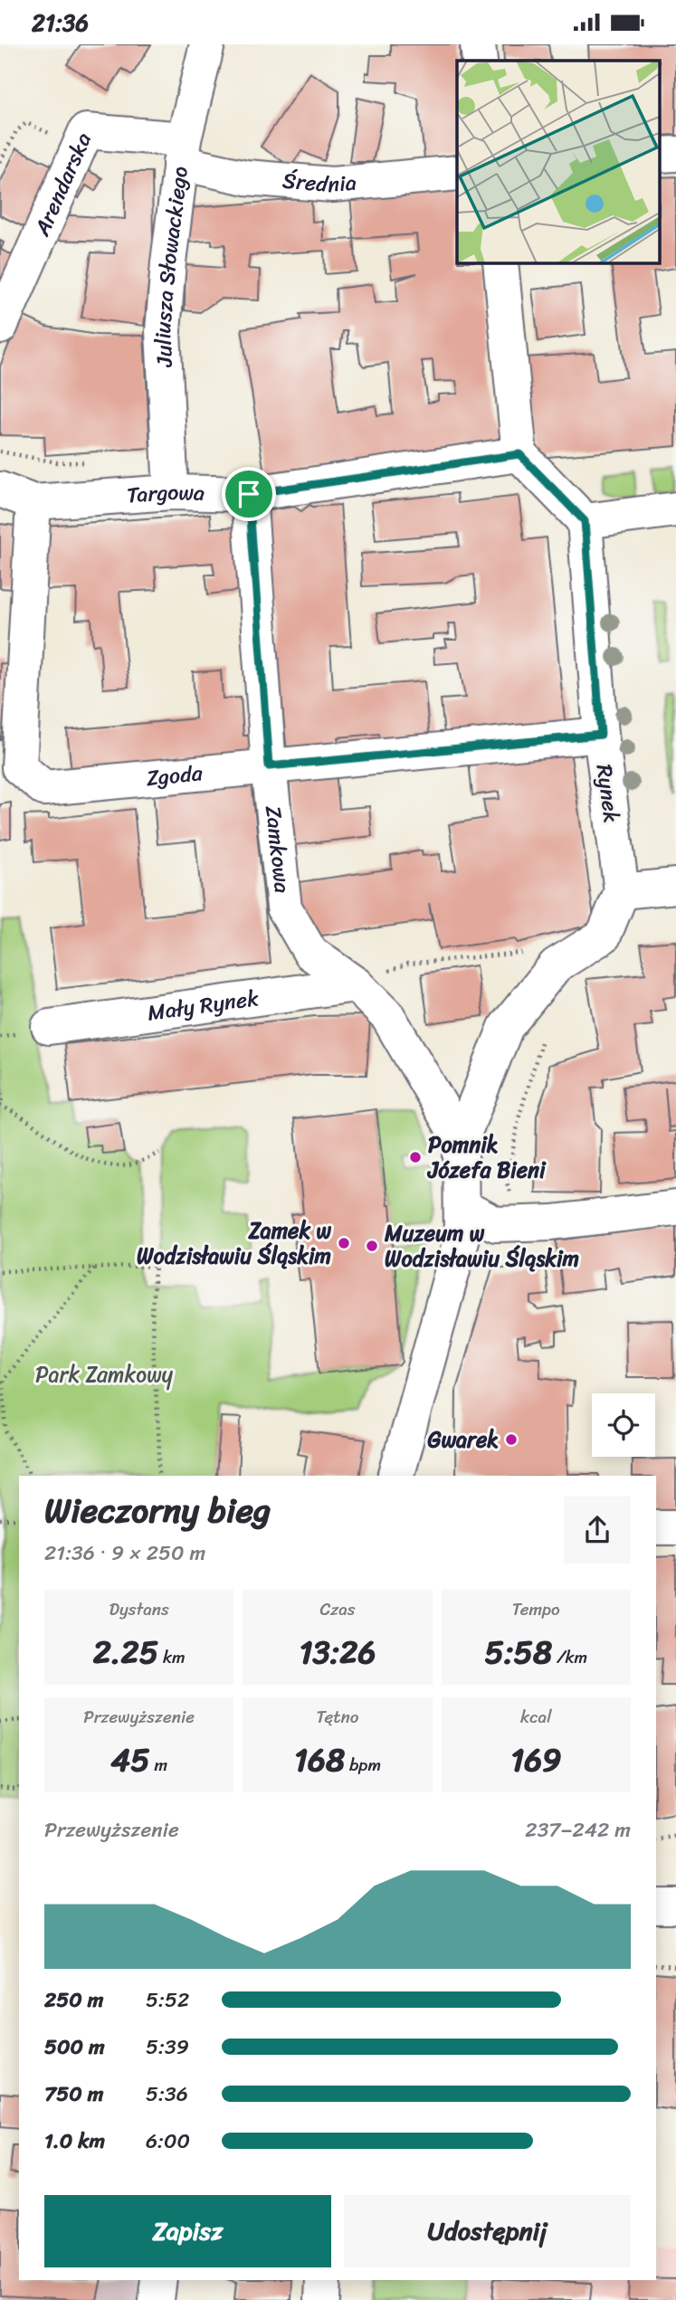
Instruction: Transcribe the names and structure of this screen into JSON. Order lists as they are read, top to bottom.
{
  "streets": {
    "street": [
      "Średnia",
      "Arendarska",
      "Juliusza Słowackiego",
      "Targowa",
      "Zgoda",
      "Rynek",
      "Zamkowa",
      "Mały Rynek"
    ]
  },
  "crossings": [
    ["Średnia", "Arendarska"],
    ["Średnia", "Juliusza Słowackiego"],
    ["Arendarska", "Juliusza Słowackiego"],
    ["Juliusza Słowackiego", "Targowa"],
    ["Targowa", "Zgoda"],
    ["Targowa", "Zamkowa"],
    ["Zgoda", "Rynek"],
    ["Zgoda", "Zamkowa"],
    ["Zamkowa", "Mały Rynek"]
  ],
  "parks": ["Park Zamkowy"],
  "places": [
    "Pomnik Józefa Bieni",
    "Zamek w Wodzisławiu Śląskim",
    "Muzeum w Wodzisławiu Śląskim",
    "Gwarek"
  ],
  "page": {
    "status": "21:36",
    "heading": ["Wieczorny bieg", "21:36 · 9 × 250 m"],
    "stats": [
      ["Dystans", "2.25 km"],
      ["Czas", "13:26"],
      ["Tempo", "5:58 /km"],
      ["Przewyższenie", "45 m"],
      ["Tętno", "168 bpm"],
      ["kcal", "169"]
    ],
    "chart": ["Przewyższenie", "237–242 m"],
    "list": [
      {
        "name": "250 m",
        "note": "5:52"
      },
      {
        "name": "500 m",
        "note": "5:39"
      },
      {
        "name": "750 m",
        "note": "5:36"
      },
      {
        "name": "1.0 km",
        "note": "6:00"
      }
    ],
    "buttons": ["Zapisz", "Udostępnij"]
  }
}
